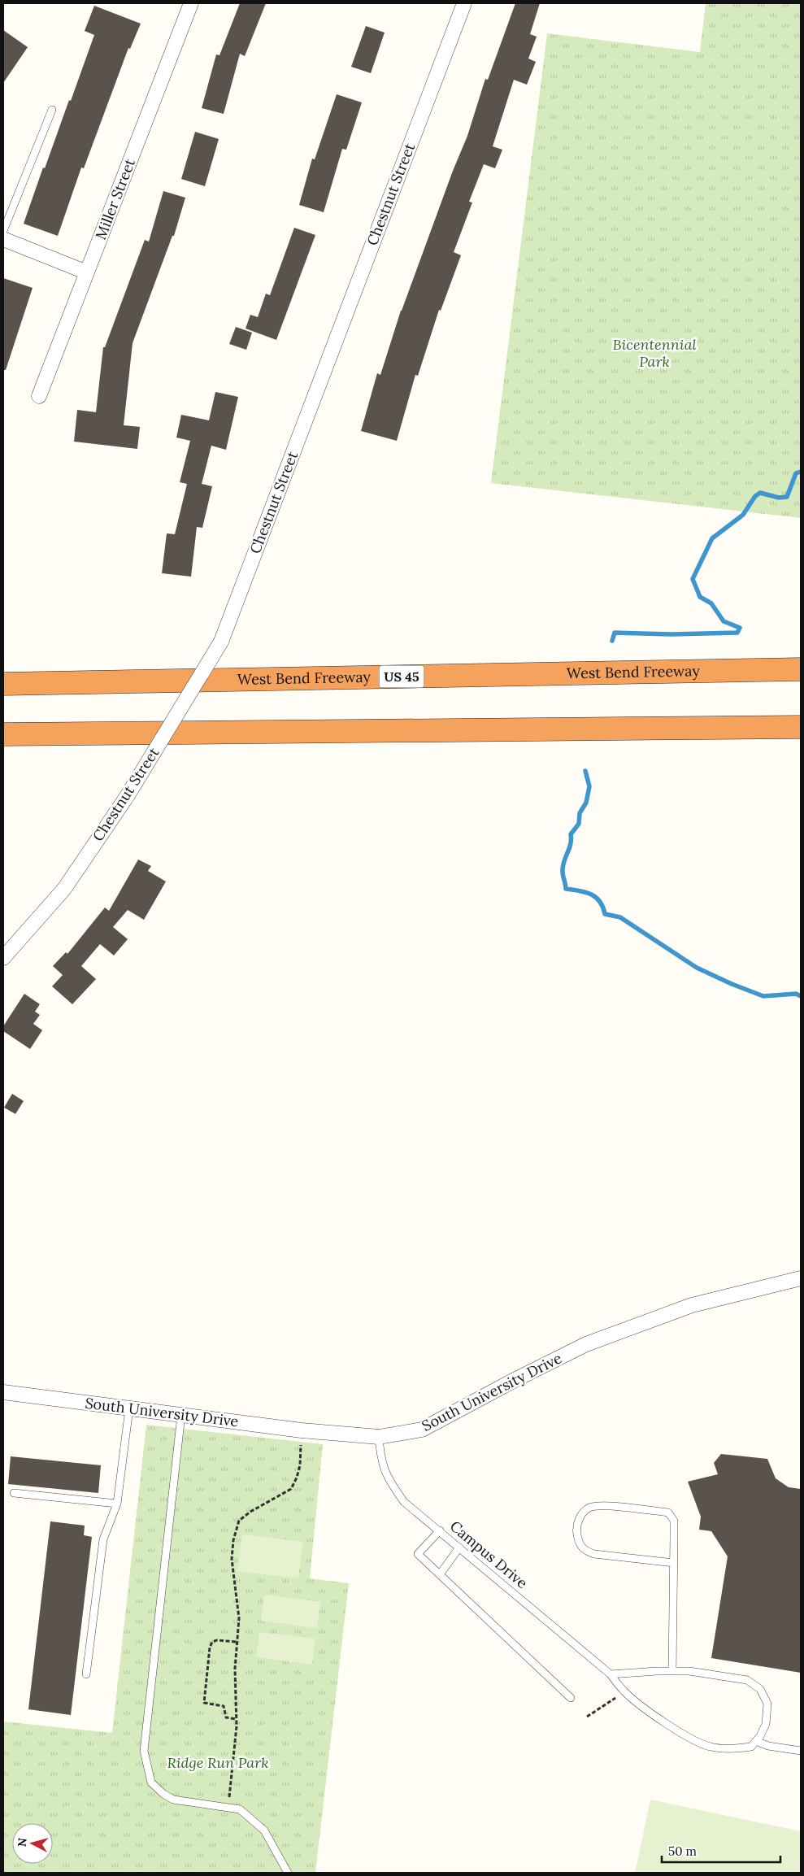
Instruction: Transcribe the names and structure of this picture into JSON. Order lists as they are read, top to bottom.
{
  "streets": {
    "highway": ["West Bend Freeway", "US 45"],
    "street": ["Chestnut Street", "Miller Street", "South University Drive"],
    "lane": ["Campus Drive"]
  },
  "crossings": [
    ["South University Drive", "Campus Drive"]
  ],
  "parks": ["Bicentennial Park", "Ridge Run Park"],
  "scale_bar": "50 m",
  "north": "left"
}
